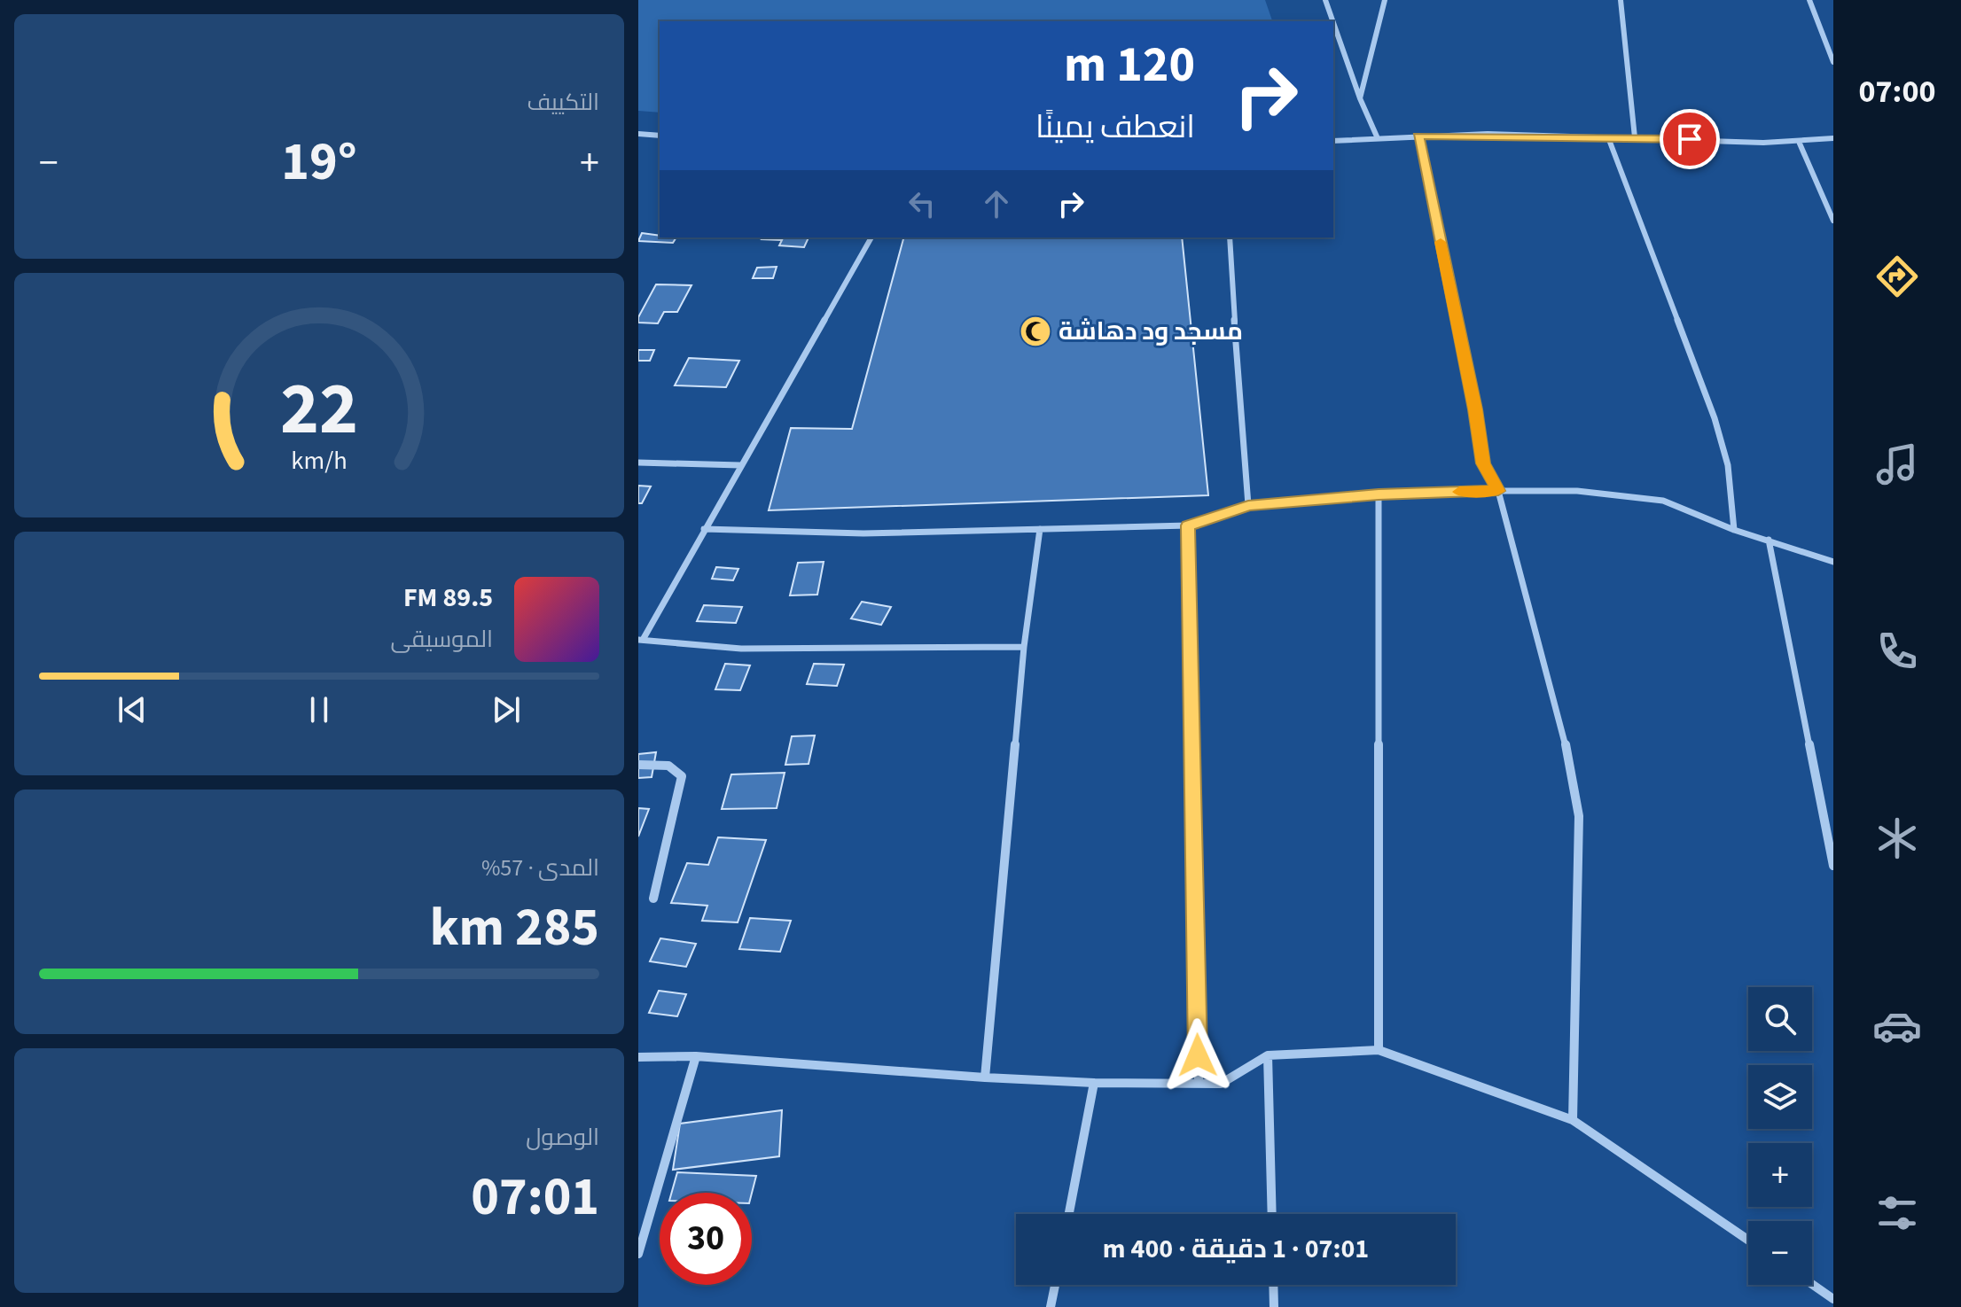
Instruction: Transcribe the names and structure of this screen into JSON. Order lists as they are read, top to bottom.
{
  "places": {
    "mosque": ["مسجد ود دهاشة"]
  },
  "page": {
    "tabs": "07:00",
    "tile": [
      "التكييف",
      ["المدى · 57%", "285 km"],
      ["الوصول", "07:01"]
    ],
    "turn": ["120 m", "انعطف يمينًا"],
    "heat": ["−", "19°", "+"],
    "song": ["89.5 FM", "الموسيقى"],
    "map_buttons": ["+", "−"],
    "limit": "30",
    "trip": "07:01 · 1 دقيقة · 400 m",
    "gauge": ["22", "km/h"]
  }
}
